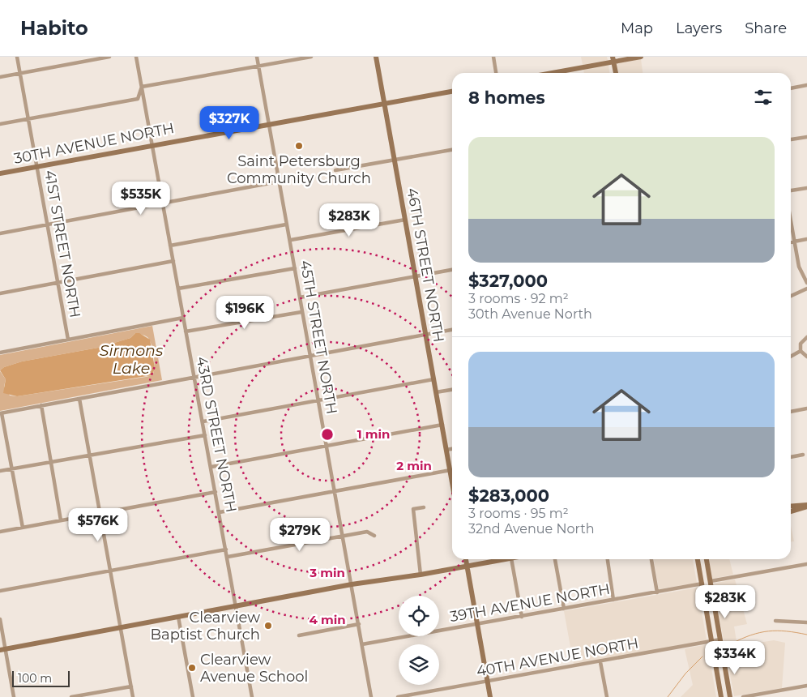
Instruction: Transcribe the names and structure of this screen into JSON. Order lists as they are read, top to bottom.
{
  "streets": {
    "street": [
      "30TH AVENUE NORTH",
      "41ST STREET NORTH",
      "46TH STREET NORTH",
      "45TH STREET NORTH",
      "43RD STREET NORTH",
      "39TH AVENUE NORTH",
      "40TH AVENUE NORTH"
    ]
  },
  "crossings": [
    ["30TH AVENUE NORTH", "41ST STREET NORTH"],
    ["30TH AVENUE NORTH", "46TH STREET NORTH"],
    ["30TH AVENUE NORTH", "45TH STREET NORTH"],
    ["30TH AVENUE NORTH", "43RD STREET NORTH"],
    ["45TH STREET NORTH", "39TH AVENUE NORTH"]
  ],
  "water": ["Sirmons Lake"],
  "places": ["Saint Petersburg Community Church", "Clearview Baptist Church", "Clearview Avenue School"],
  "scale_bar": "100 m",
  "page": {
    "header": "Habito",
    "nav": ["Map", "Layers", "Share"],
    "heading": "8 homes",
    "price": [
      "$327K",
      "$535K",
      "$283K",
      "$196K",
      "$576K",
      "$279K",
      "$283K",
      "$334K"
    ],
    "list": [
      {
        "name": "$327,000",
        "note": "3 rooms · 92 m² · 30th Avenue North"
      },
      {
        "name": "$283,000",
        "note": "3 rooms · 95 m² · 32nd Avenue North"
      }
    ],
    "scale": "100 m"
  },
  "rings": [
    "1 min",
    "2 min",
    "3 min",
    "4 min"
  ]
}
